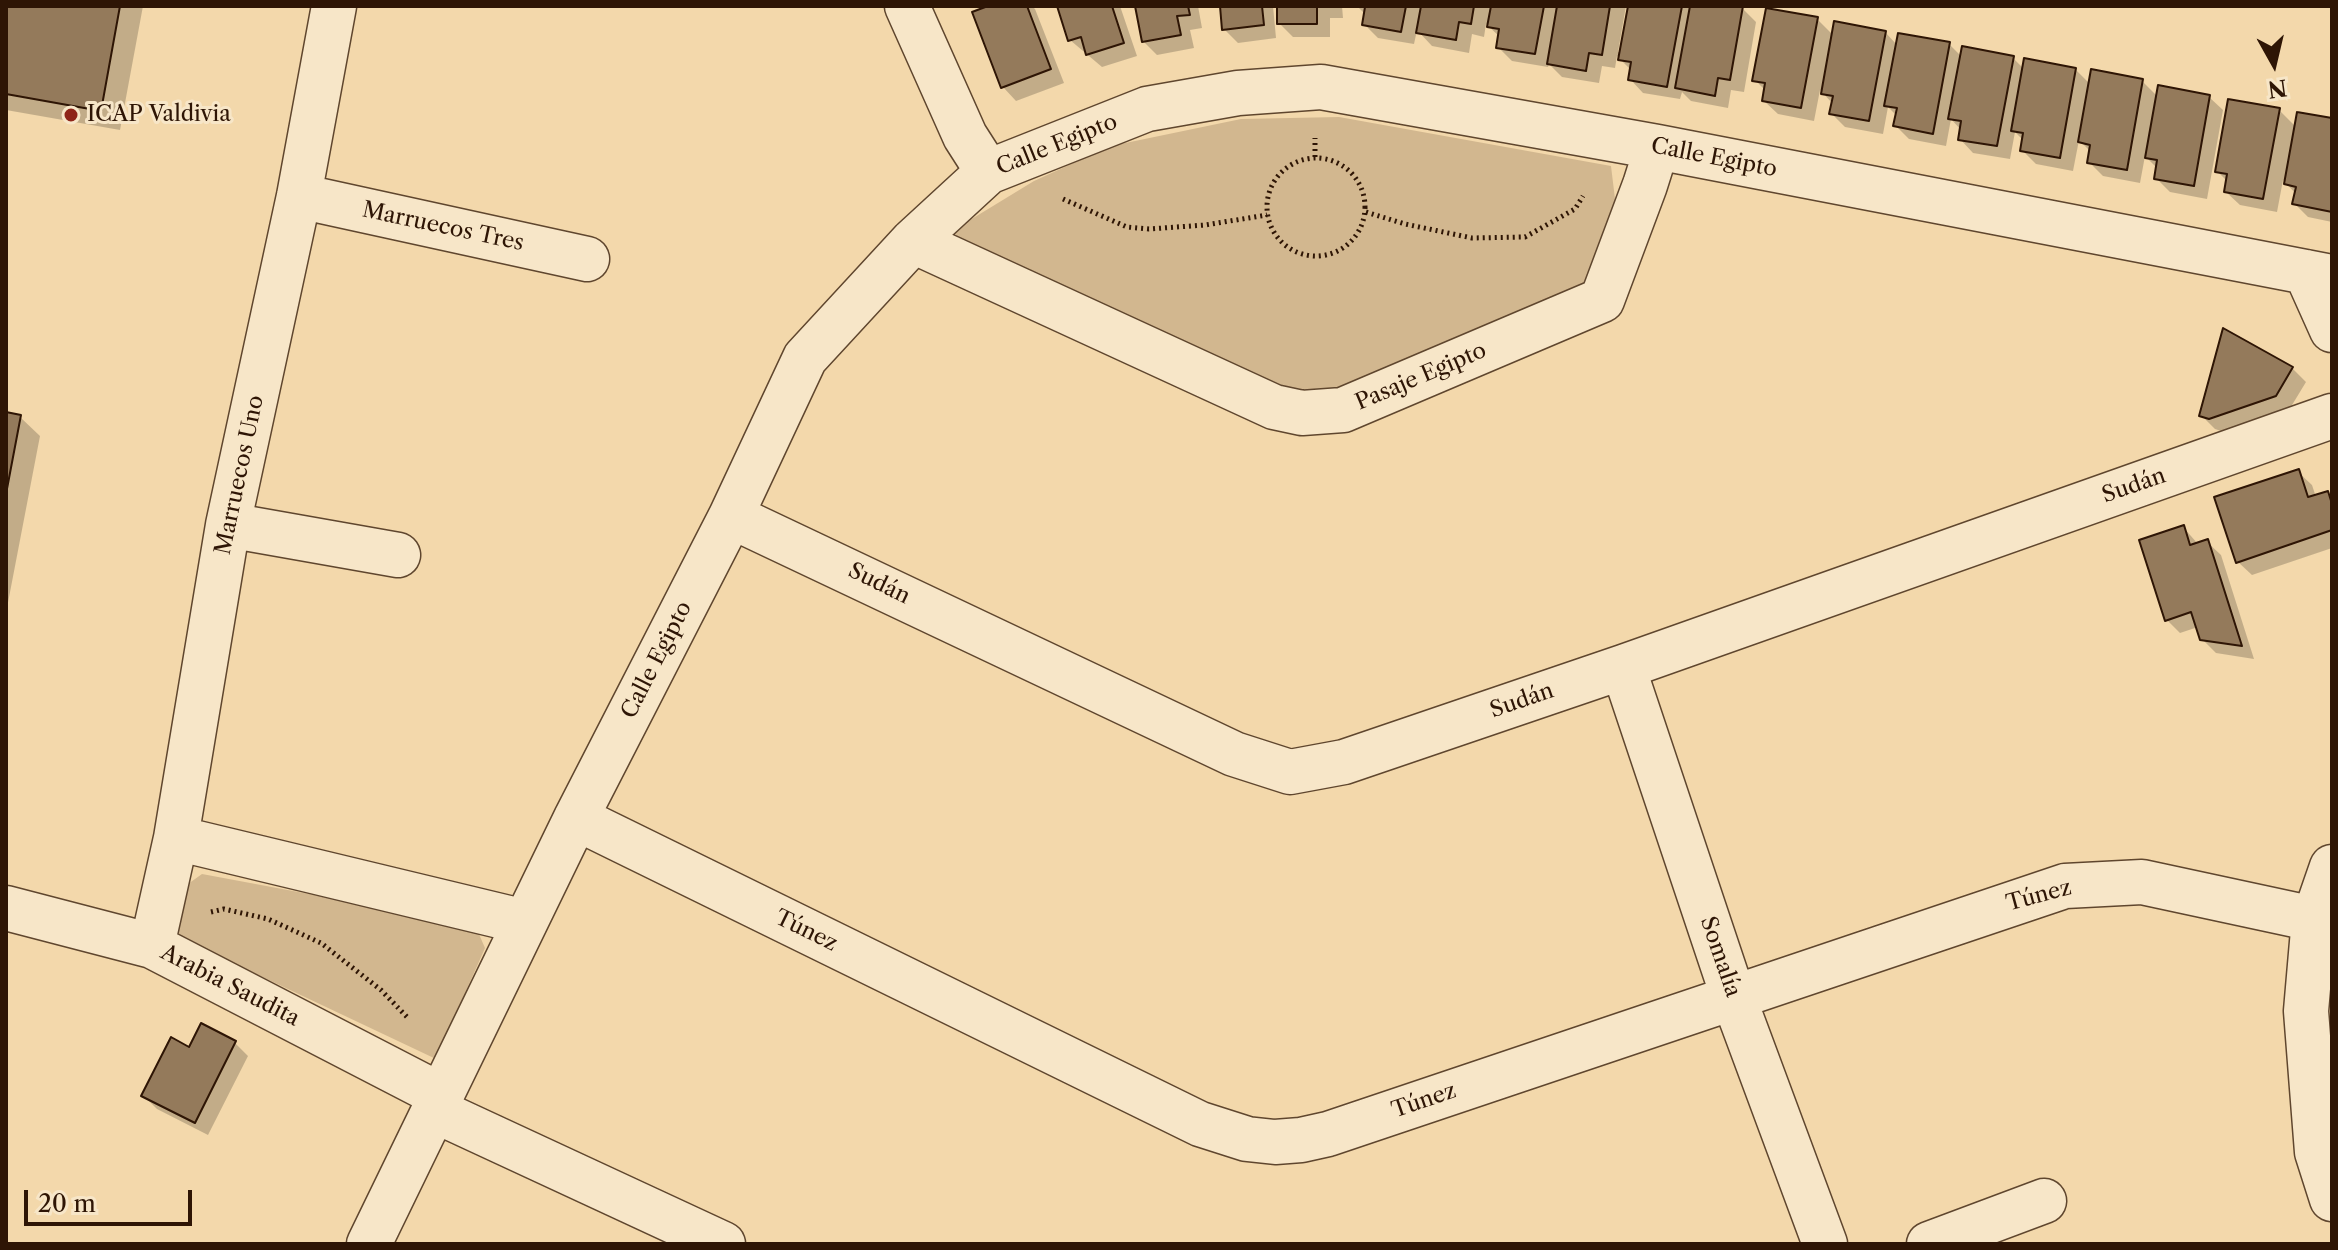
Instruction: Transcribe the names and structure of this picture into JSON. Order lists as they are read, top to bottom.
{
  "streets": {
    "street": [
      "Calle Egipto",
      "Marruecos Tres",
      "Pasaje Egipto",
      "Marruecos Uno",
      "Sudán",
      "Túnez",
      "Somalía",
      "Arabia Saudita"
    ]
  },
  "crossings": [
    ["Calle Egipto", "Pasaje Egipto"],
    ["Calle Egipto", "Sudán"],
    ["Calle Egipto", "Túnez"],
    ["Calle Egipto", "Arabia Saudita"],
    ["Marruecos Tres", "Marruecos Uno"],
    ["Marruecos Uno", "Arabia Saudita"],
    ["Sudán", "Somalía"],
    ["Túnez", "Somalía"]
  ],
  "places": ["ICAP Valdivia"],
  "scale_bar": "20 m",
  "north": "bottom"
}
